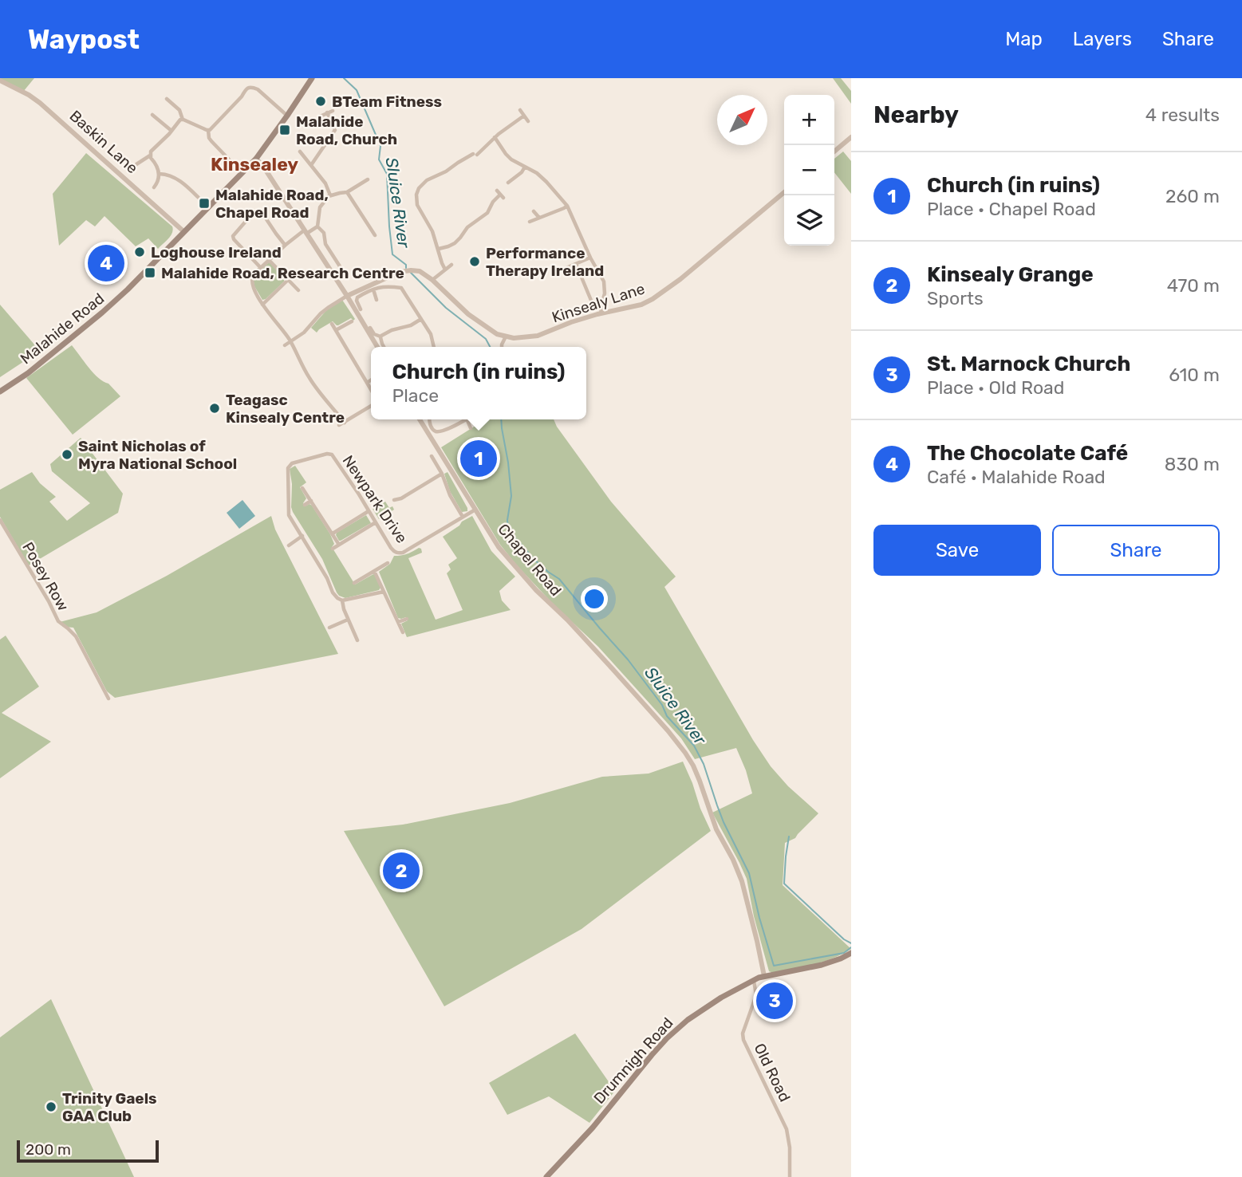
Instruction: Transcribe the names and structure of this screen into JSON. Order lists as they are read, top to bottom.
{
  "streets": {
    "main road": ["Malahide Road", "Drumnigh Road"],
    "street": [
      "Baskin Lane",
      "Kinsealy Lane",
      "Newpark Drive",
      "Chapel Road",
      "Posey Row",
      "Old Road"
    ]
  },
  "crossings": [
    ["Baskin Lane", "Malahide Road"],
    ["Newpark Drive", "Chapel Road"],
    ["Chapel Road", "Drumnigh Road"],
    ["Drumnigh Road", "Old Road"]
  ],
  "districts": ["Kinsealey"],
  "water": ["Sluice River"],
  "places": {
    "other": [
      "BTeam Fitness",
      "Loghouse Ireland",
      "Performance Therapy Ireland",
      "Teagasc Kinsealy Centre",
      "Saint Nicholas of Myra National School",
      "Trinity Gaels GAA Club"
    ],
    "transit": ["Malahide Road, Church", "Malahide Road, Chapel Road", "Malahide Road, Research Centre"]
  },
  "scale_bar": "200 m",
  "north": "top right",
  "page": {
    "header": "Waypost",
    "nav": ["Map", "Layers", "Share"],
    "heading": ["Nearby", "4 results"],
    "map_buttons": ["+", "−"],
    "list": [
      {
        "mark": "1",
        "name": "Church (in ruins)",
        "note": "Place · Chapel Road",
        "value": "260 m"
      },
      {
        "mark": "2",
        "name": "Kinsealy Grange",
        "note": "Sports",
        "value": "470 m"
      },
      {
        "mark": "3",
        "name": "St. Marnock Church",
        "note": "Place · Old Road",
        "value": "610 m"
      },
      {
        "mark": "4",
        "name": "The Chocolate Café",
        "note": "Café · Malahide Road",
        "value": "830 m"
      }
    ],
    "pins": [
      "4",
      "1",
      "2",
      "3"
    ],
    "popup": ["Church (in ruins)", "Place"],
    "buttons": ["Save", "Share"],
    "scale": "200 m"
  }
}
